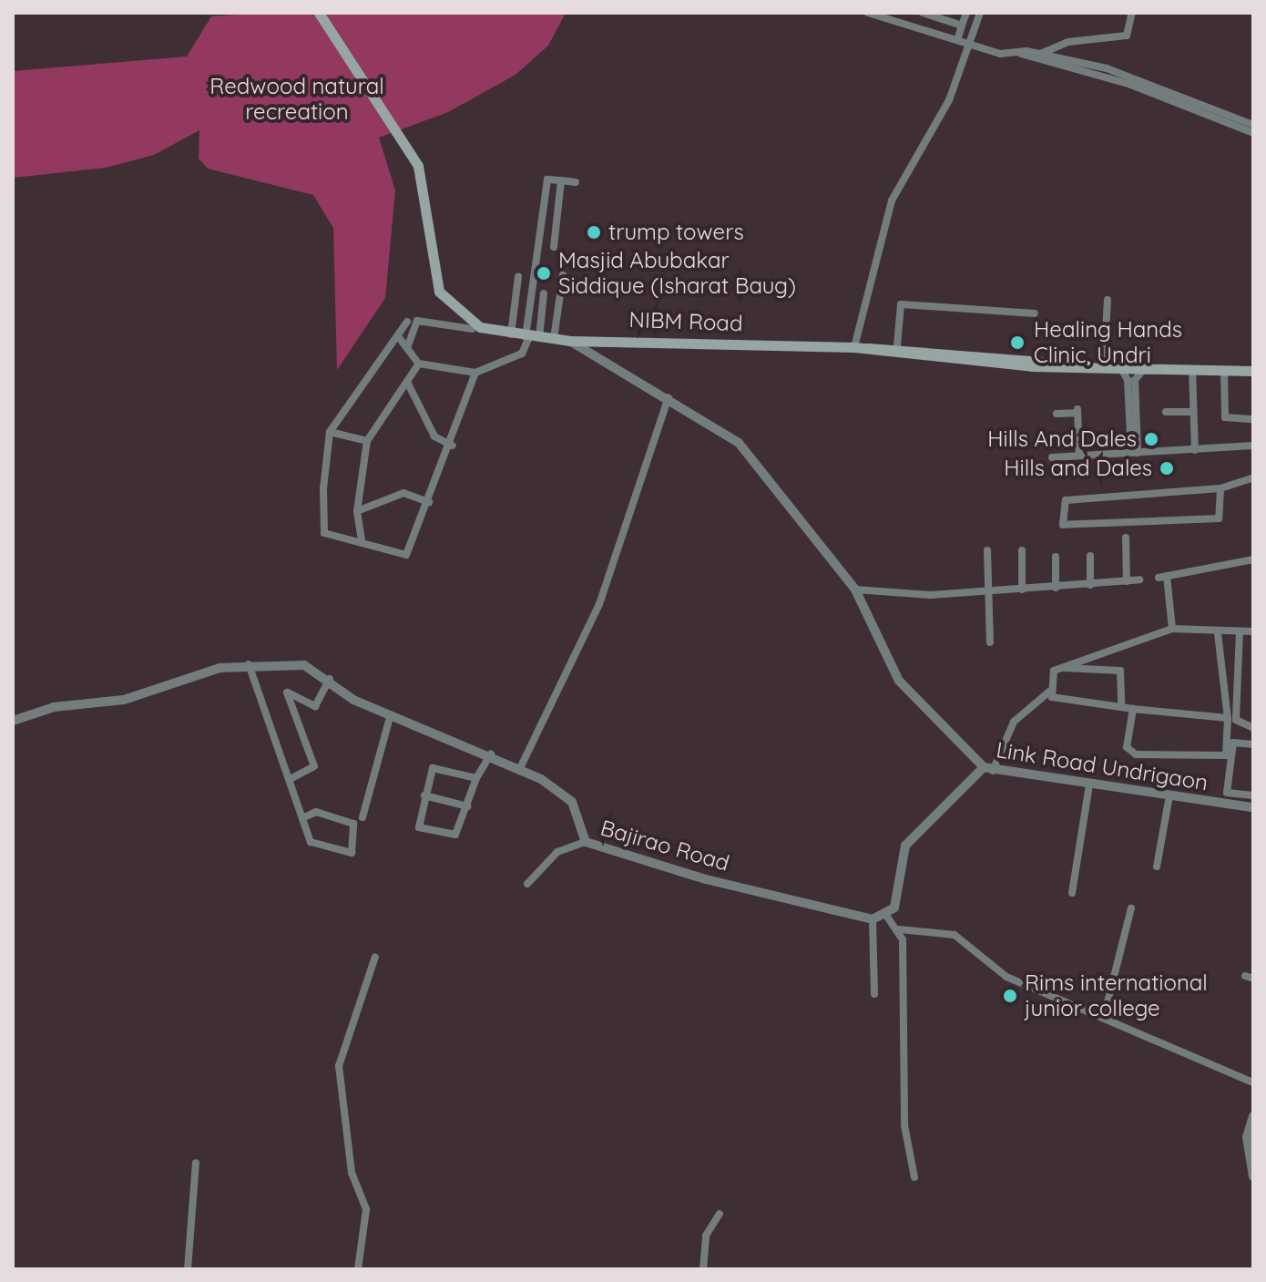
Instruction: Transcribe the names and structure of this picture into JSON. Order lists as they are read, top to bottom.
{
  "streets": {
    "main road": ["NIBM Road"],
    "street": ["Link Road Undrigaon", "Bajirao Road"]
  },
  "crossings": [
    ["NIBM Road", "Link Road Undrigaon"]
  ],
  "parks": ["Redwood natural recreation"],
  "places": [
    "trump towers",
    "Masjid Abubakar Siddique (Isharat Baug)",
    "Healing Hands Clinic, Undri",
    "Hills And Dales",
    "Hills and Dales",
    "Rims international junior college"
  ]
}
